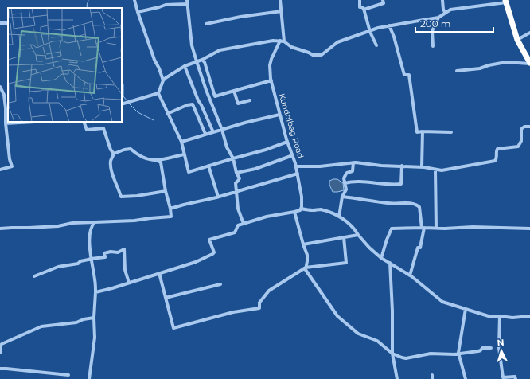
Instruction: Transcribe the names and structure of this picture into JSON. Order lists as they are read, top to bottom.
{
  "streets": {
    "street": ["Kundolbag Road"]
  },
  "scale_bar": "200 m",
  "north": "top"
}
